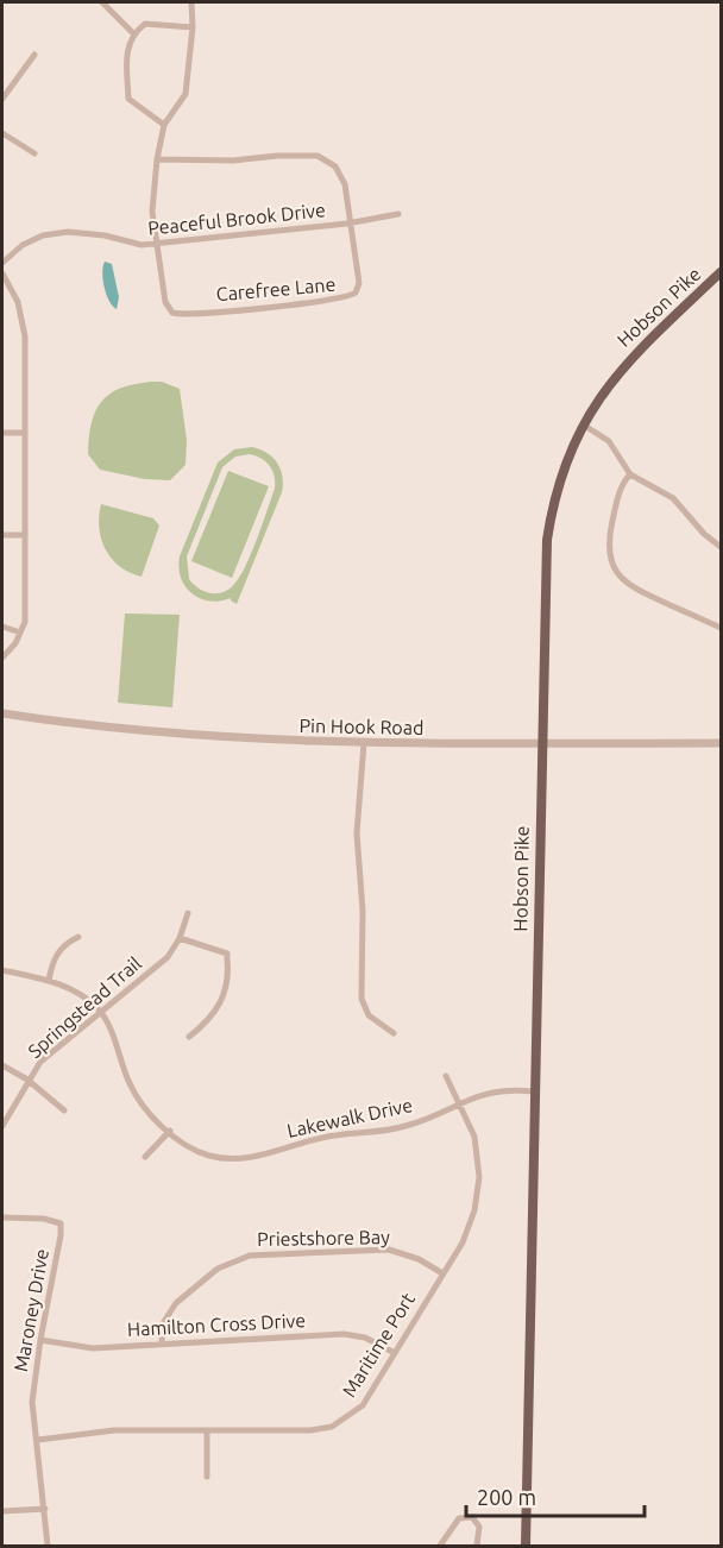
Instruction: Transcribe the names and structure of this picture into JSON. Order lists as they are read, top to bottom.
{
  "streets": {
    "main road": ["Hobson Pike"],
    "street": [
      "Peaceful Brook Drive",
      "Carefree Lane",
      "Pin Hook Road",
      "Springstead Trail",
      "Lakewalk Drive",
      "Priestshore Bay",
      "Maroney Drive",
      "Hamilton Cross Drive",
      "Maritime Port"
    ]
  },
  "crossings": [
    ["Peaceful Brook Drive", "Carefree Lane"],
    ["Hobson Pike", "Pin Hook Road"],
    ["Hobson Pike", "Lakewalk Drive"],
    ["Springstead Trail", "Lakewalk Drive"],
    ["Lakewalk Drive", "Maritime Port"],
    ["Priestshore Bay", "Hamilton Cross Drive"],
    ["Priestshore Bay", "Maritime Port"],
    ["Maroney Drive", "Hamilton Cross Drive"],
    ["Maroney Drive", "Maritime Port"],
    ["Hamilton Cross Drive", "Maritime Port"]
  ],
  "scale_bar": "200 m"
}
